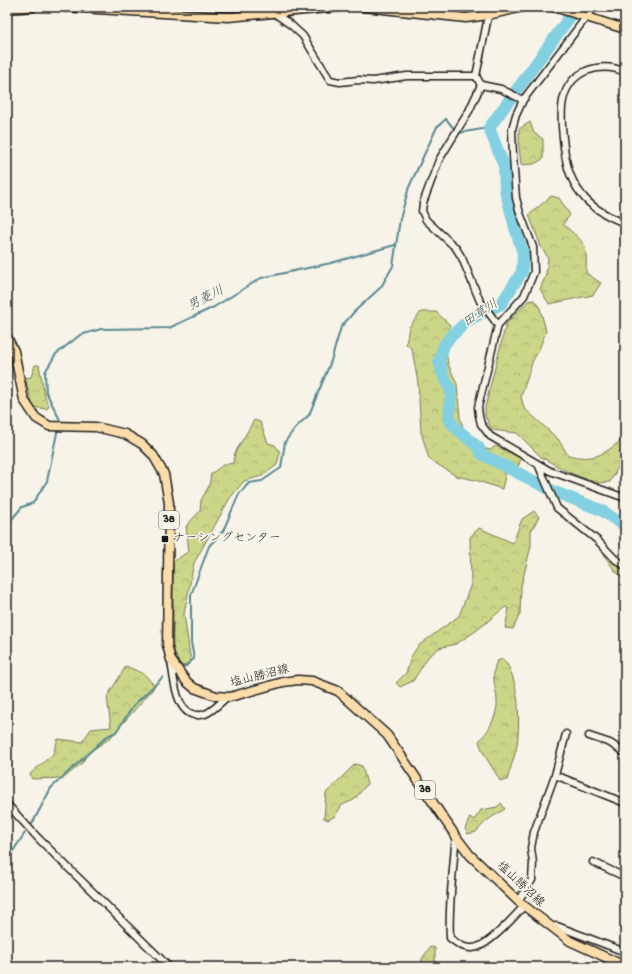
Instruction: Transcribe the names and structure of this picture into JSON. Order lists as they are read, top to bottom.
{
  "streets": {
    "main road": ["38", "塩山勝沼線"]
  },
  "water": ["男菱川", "田草川"],
  "places": {
    "transit": ["ナーシングセンター"]
  }
}
